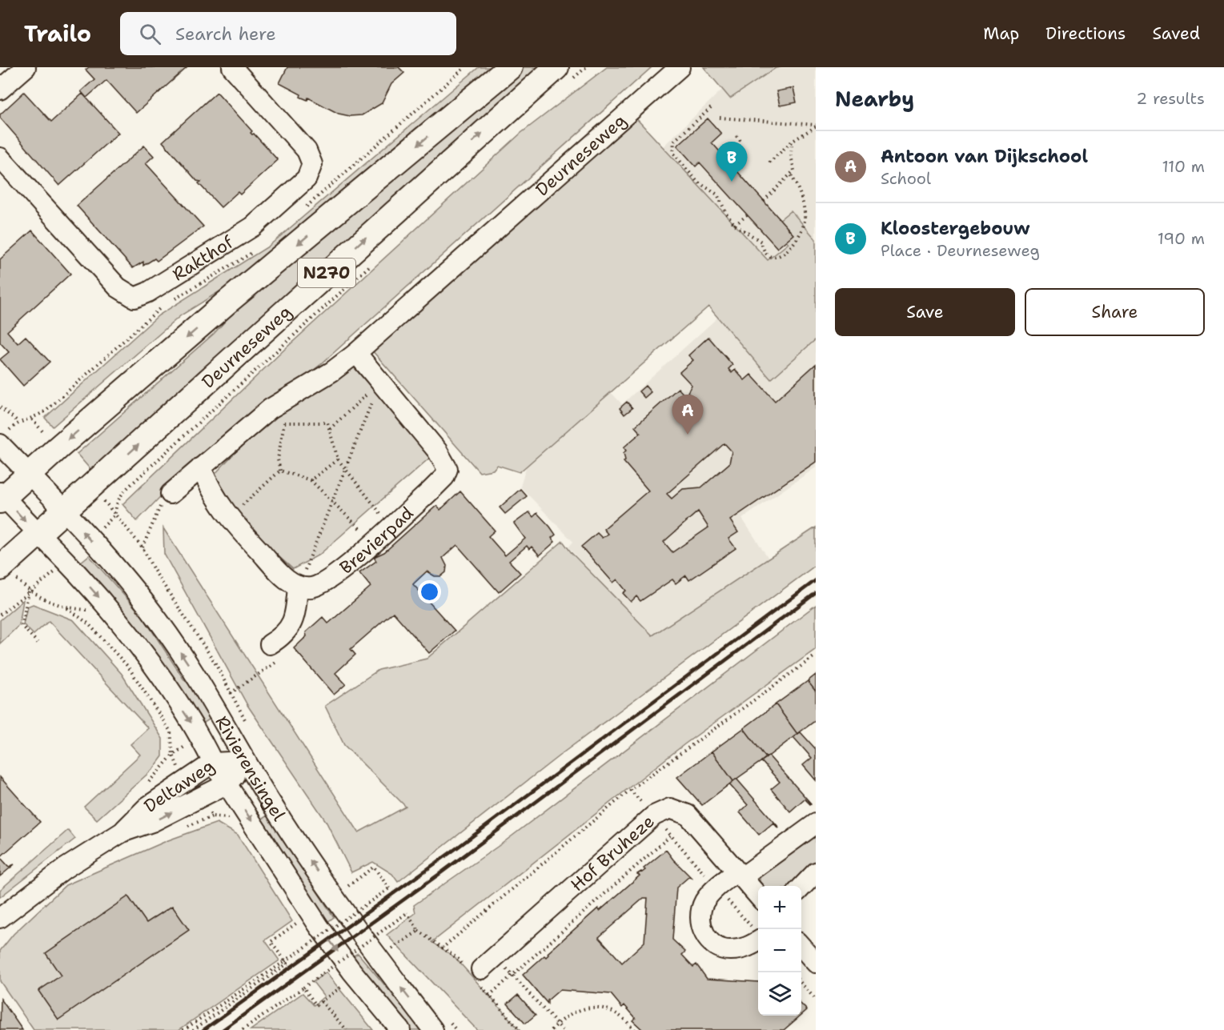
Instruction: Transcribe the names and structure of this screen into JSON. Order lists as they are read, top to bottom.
{
  "streets": {
    "main road": ["Deurneseweg", "N270"],
    "street": [
      "Rakthof",
      "Brevierpad",
      "Rivierensingel",
      "Deltaweg",
      "Hof Bruheze"
    ]
  },
  "crossings": [
    ["Deurneseweg", "Brevierpad"],
    ["Deurneseweg", "Rivierensingel"],
    ["N270", "Rivierensingel"],
    ["Rivierensingel", "Deltaweg"]
  ],
  "page": {
    "header": "Trailo",
    "search": "Search here",
    "nav": ["Map", "Directions", "Saved"],
    "heading": ["Nearby", "2 results"],
    "list": [
      {
        "mark": "A",
        "name": "Antoon van Dijkschool",
        "note": "School",
        "value": "110 m"
      },
      {
        "mark": "B",
        "name": "Kloostergebouw",
        "note": "Place · Deurneseweg",
        "value": "190 m"
      }
    ],
    "pins": ["B", "A"],
    "buttons": ["Save", "Share"],
    "map_buttons": ["+", "−"]
  }
}
